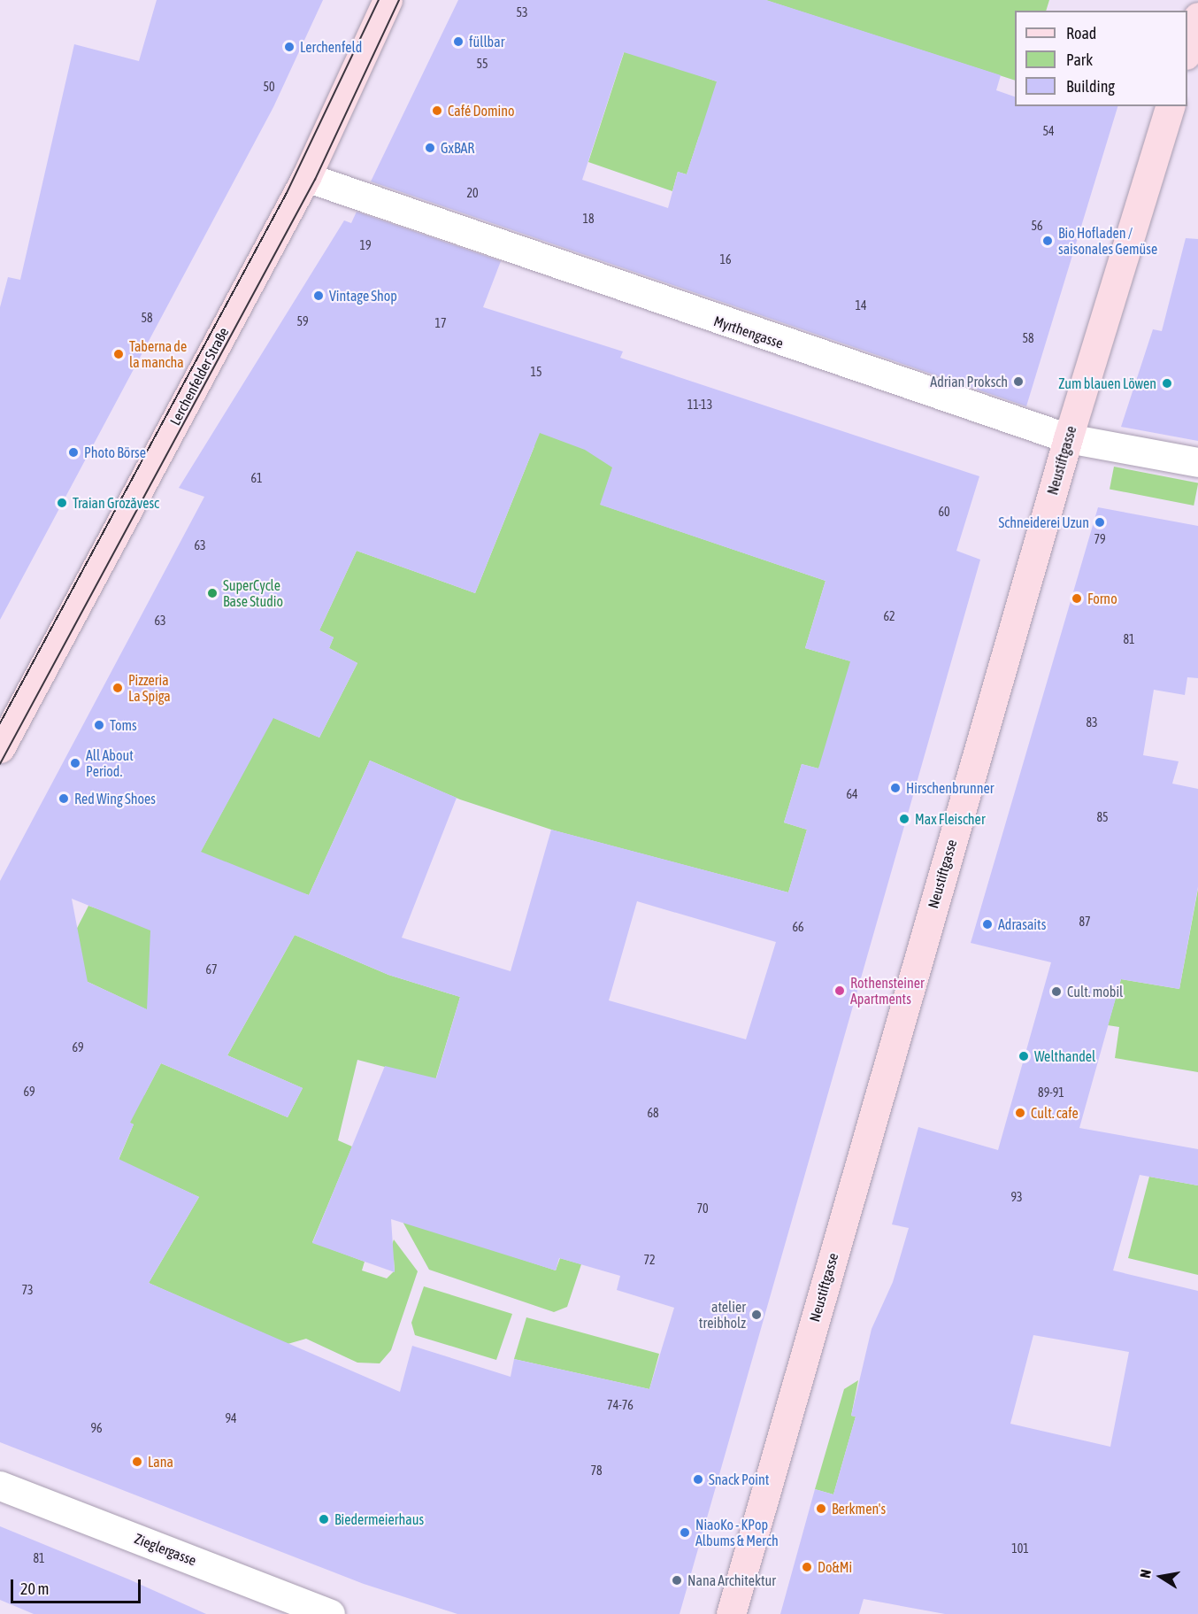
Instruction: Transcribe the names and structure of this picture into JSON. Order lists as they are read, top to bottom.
{
  "streets": {
    "main road": ["Lerchenfelder Straße", "Neustiftgasse"],
    "street": ["Myrthengasse", "Zieglergasse"]
  },
  "crossings": [
    ["Myrthengasse", "Lerchenfelder Straße"],
    ["Myrthengasse", "Neustiftgasse"]
  ],
  "places": [
    "füllbar",
    "Lerchenfeld",
    "Café Domino",
    "GxBAR",
    "Bio Hofladen / saisonales Gemüse",
    "Vintage Shop",
    "Taberna de la mancha",
    "Adrian Proksch",
    "Zum blauen Löwen",
    "Photo Börse",
    "Traian Grozăvesc",
    "Schneiderei Uzun",
    "SuperCycle Base Studio",
    "Forno",
    "Pizzeria La Spiga",
    "Toms",
    "All About Period.",
    "Hirschenbrunner",
    "Red Wing Shoes",
    "Max Fleischer",
    "Adrasaits",
    "Rothensteiner Apartments",
    "Cult. mobil",
    "Welthandel",
    "Cult. cafe",
    "atelier treibholz",
    "Lana",
    "Snack Point",
    "Berkmen's",
    "Biedermeierhaus",
    "NiaoKo - KPop Albums & Merch",
    "Do&Mi",
    "Nana Architektur"
  ],
  "house_numbers": [
    "53",
    "55",
    "50",
    "54",
    "20",
    "18",
    "56",
    "19",
    "16",
    "14",
    "58",
    "59",
    "17",
    "58",
    "15",
    "11-13",
    "61",
    "60",
    "79",
    "63",
    "62",
    "63",
    "81",
    "83",
    "64",
    "85",
    "87",
    "66",
    "67",
    "69",
    "69",
    "89-91",
    "68",
    "93",
    "70",
    "72",
    "73",
    "74-76",
    "94",
    "96",
    "78",
    "101",
    "81"
  ],
  "legend": ["Road", "Park", "Building"],
  "scale_bar": "20 m",
  "north": "left"
}
